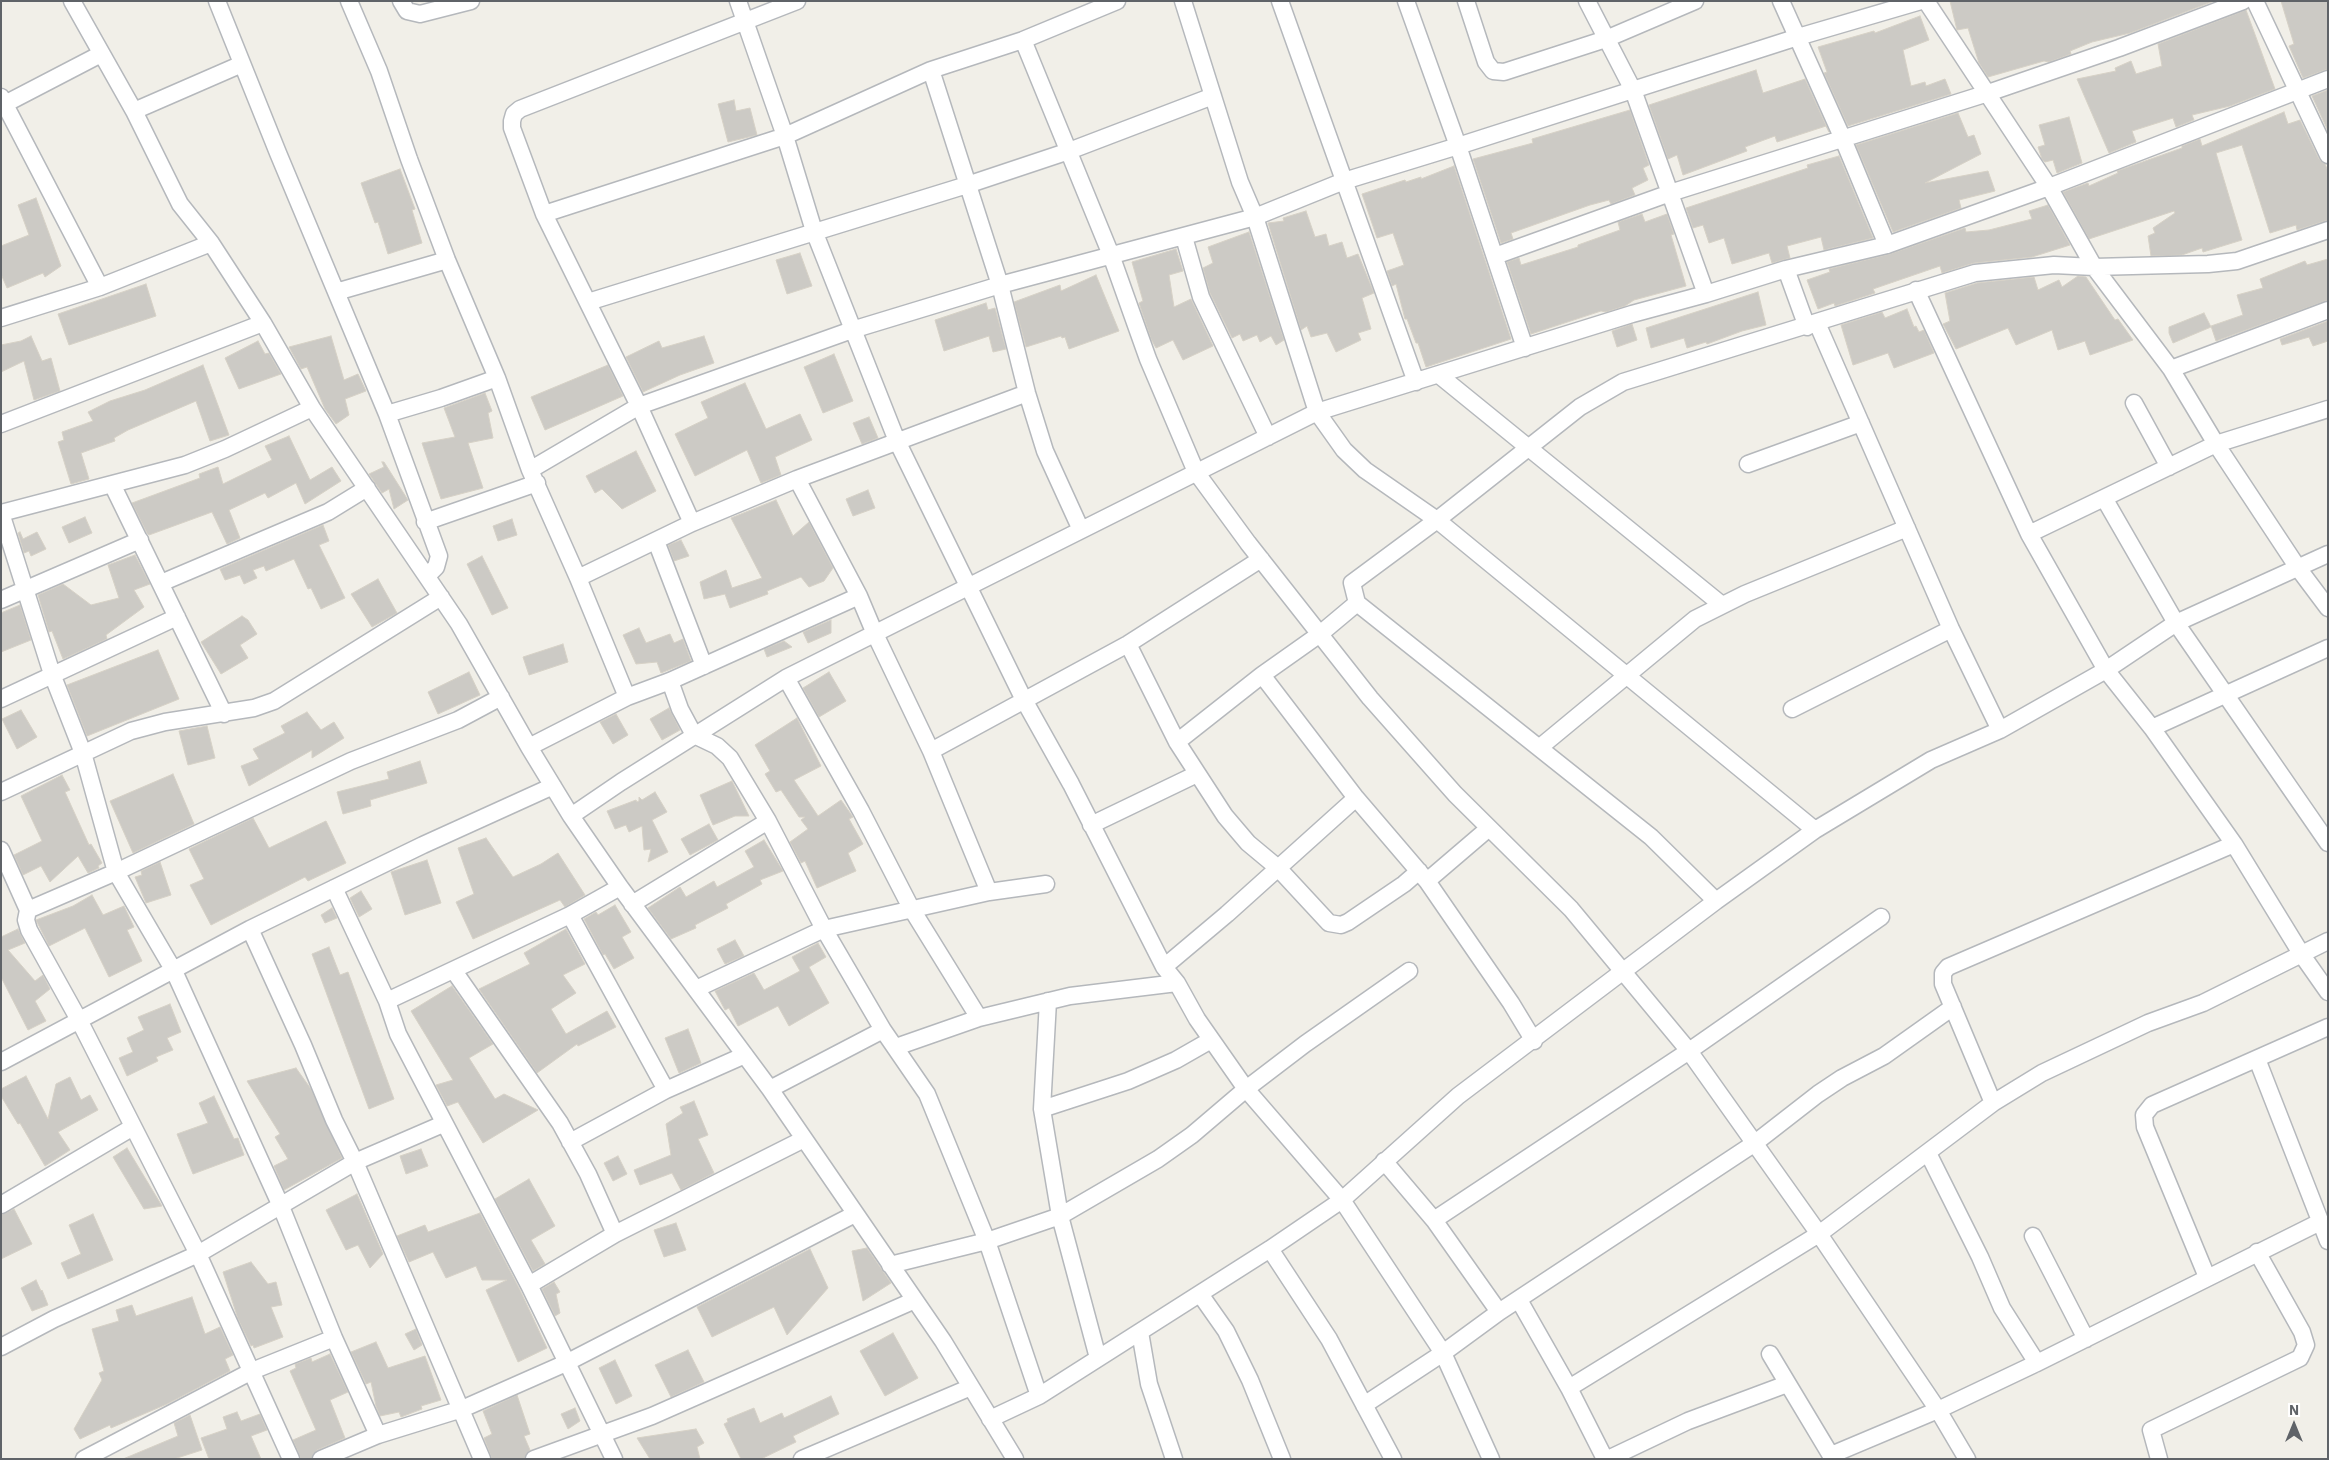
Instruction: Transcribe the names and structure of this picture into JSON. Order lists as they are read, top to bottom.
{
  "north": "top"
}
